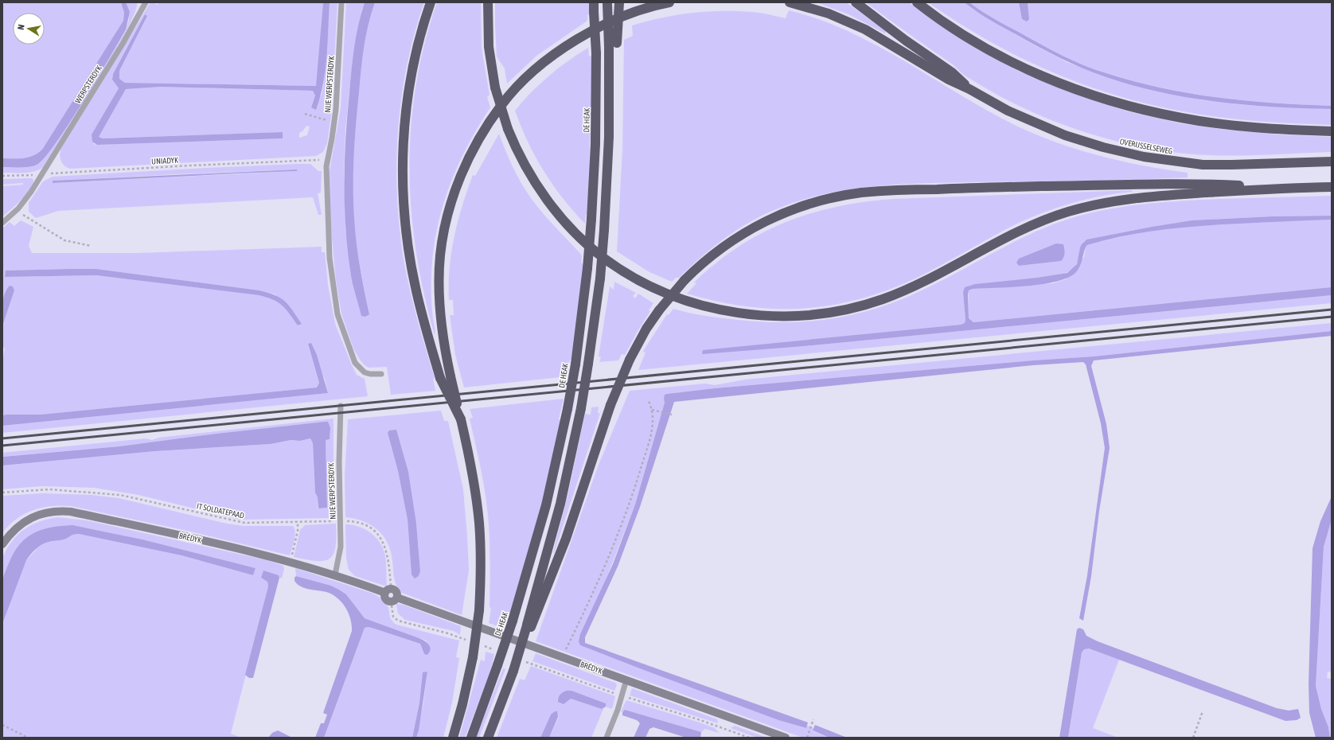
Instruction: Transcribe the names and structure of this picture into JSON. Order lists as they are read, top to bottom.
{
  "streets": {
    "highway": ["DE HEAK", "OVERIJSSELSEWEG"],
    "street": ["BRÉDYK"],
    "lane": ["WERPSTERDYK", "NIJE WERPSTERDYK"],
    "path": ["UNIADYK", "IT SOLDATEPAAD"]
  },
  "crossings": [
    ["WERPSTERDYK", "UNIADYK"],
    ["NIJE WERPSTERDYK", "UNIADYK"],
    ["NIJE WERPSTERDYK", "IT SOLDATEPAAD"],
    ["NIJE WERPSTERDYK", "BRÉDYK"],
    ["IT SOLDATEPAAD", "BRÉDYK"]
  ],
  "north": "left"
}
